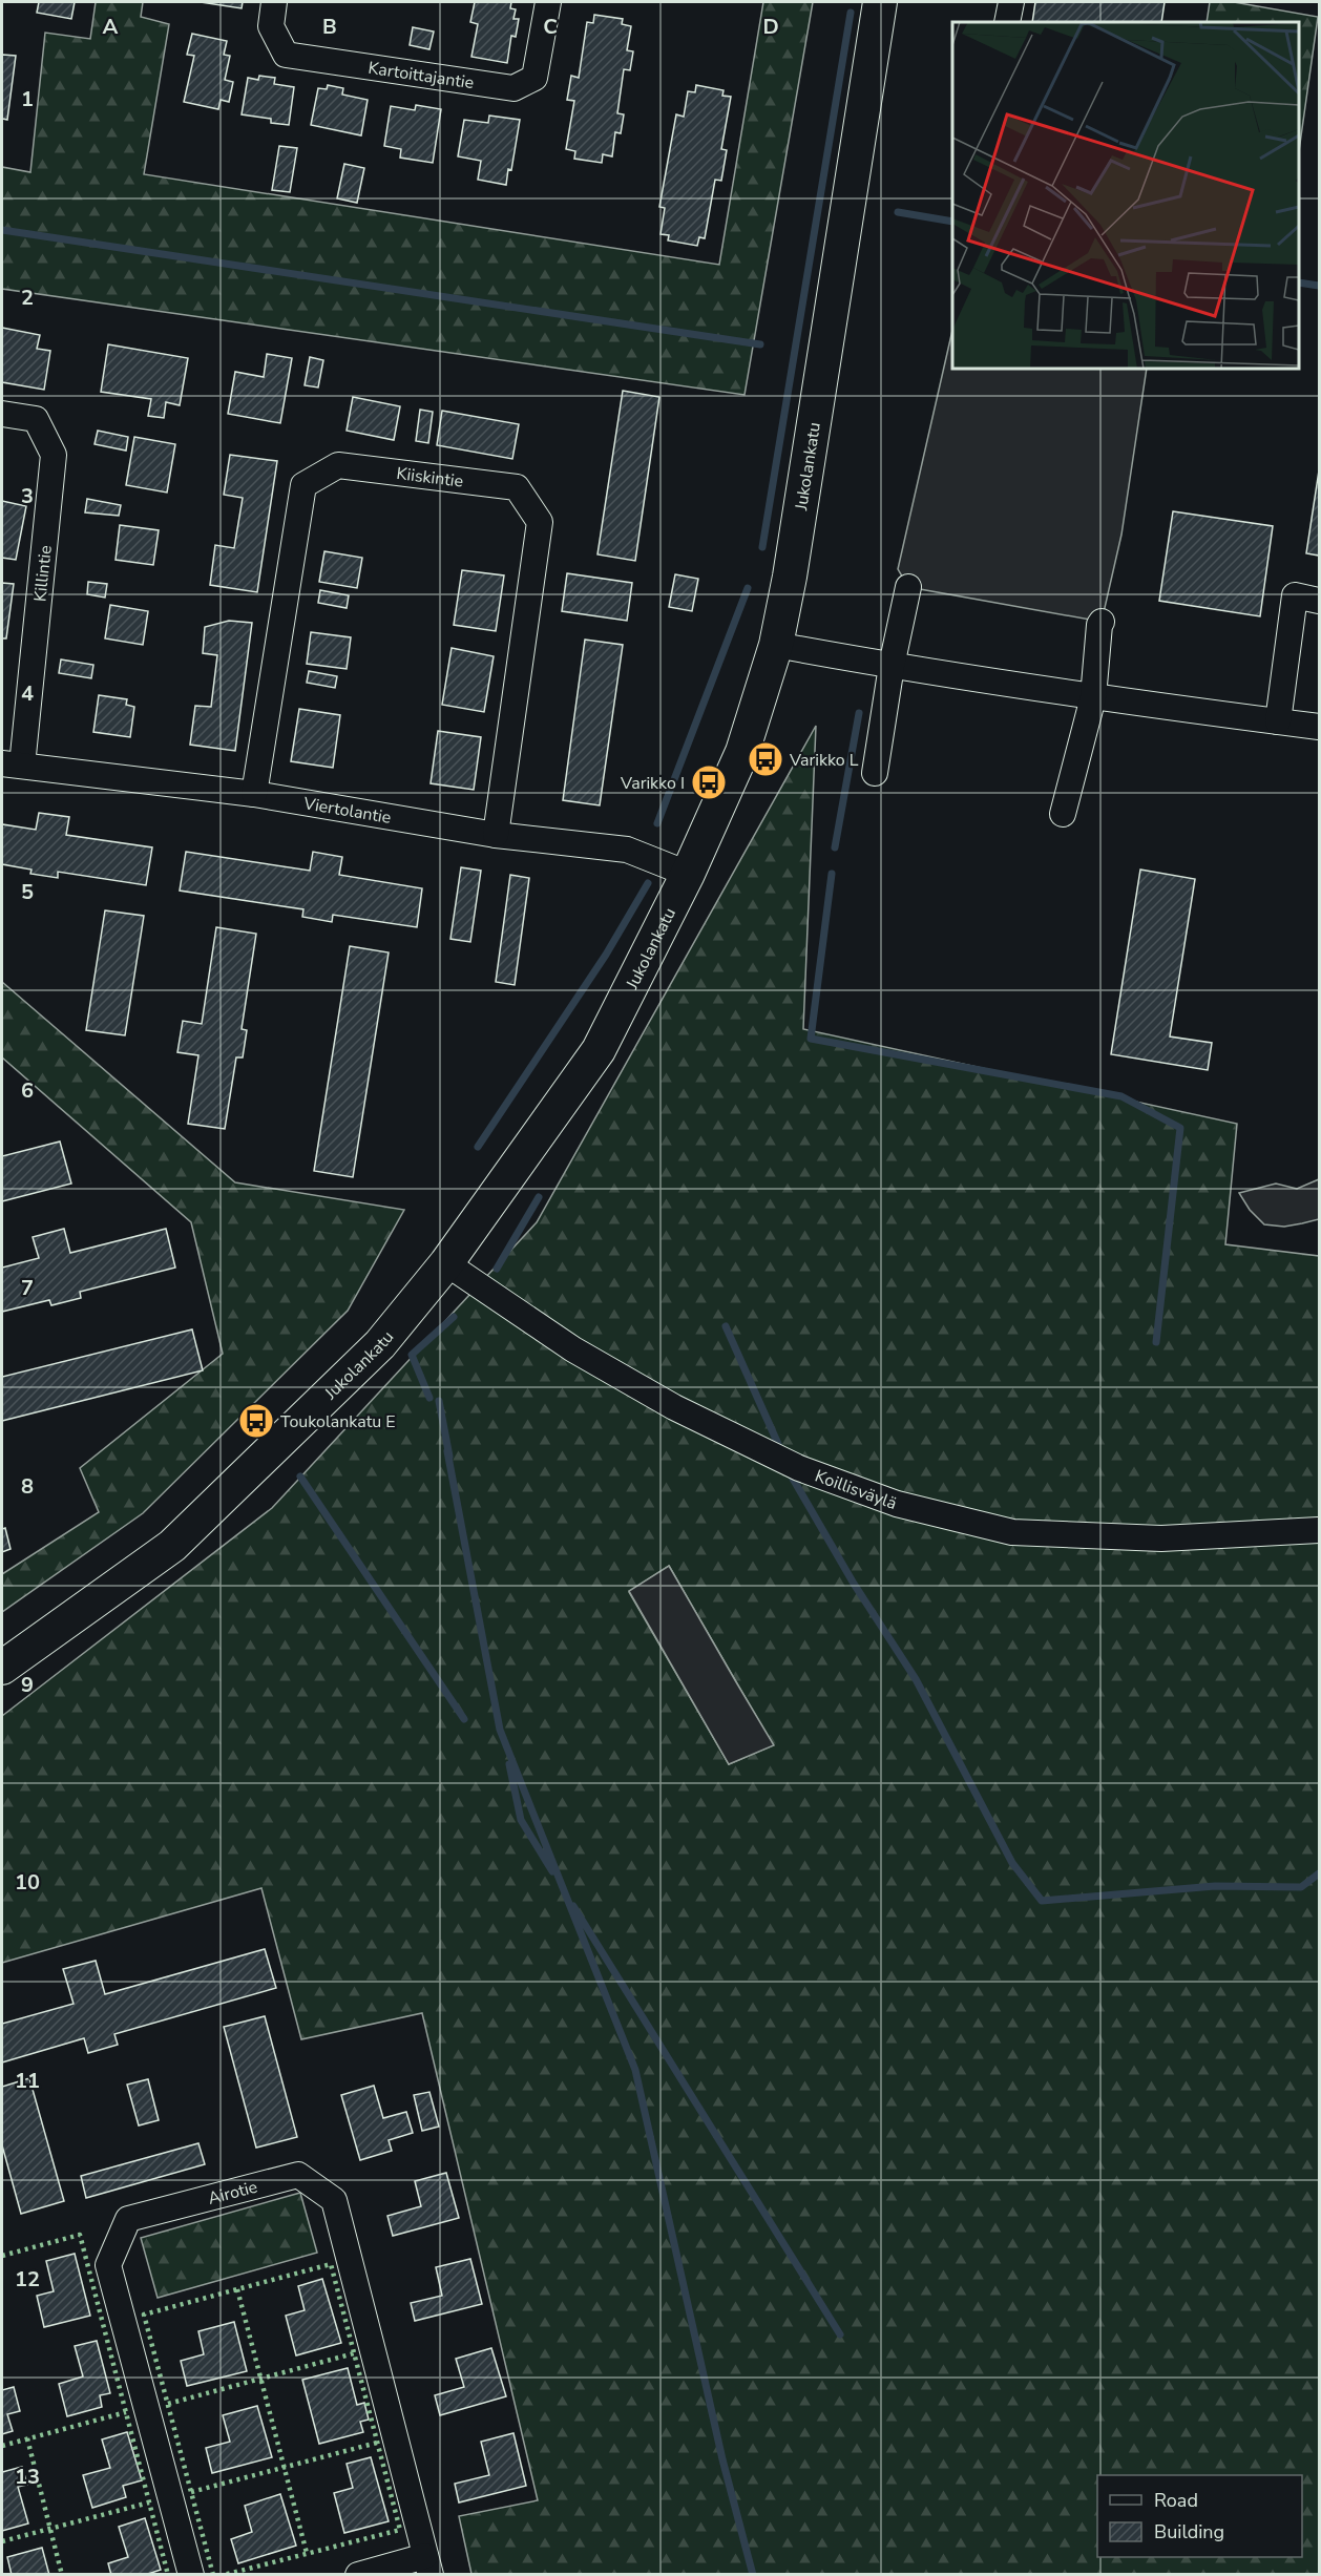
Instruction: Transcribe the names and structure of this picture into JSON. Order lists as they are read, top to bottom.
{
  "streets": {
    "main road": ["Jukolankatu"],
    "street": [
      "Kartoittajantie",
      "Kiiskintie",
      "Killintie",
      "Viertolantie",
      "Koillisväylä",
      "Airotie"
    ]
  },
  "crossings": [
    ["Jukolankatu", "Viertolantie"],
    ["Jukolankatu", "Koillisväylä"],
    ["Kiiskintie", "Viertolantie"],
    ["Killintie", "Viertolantie"]
  ],
  "places": {
    "bus stop": ["Varikko L", "Varikko I", "Toukolankatu E"]
  },
  "legend": ["Road", "Building"],
  "grid": {
    "columns": [
      "A",
      "B",
      "C",
      "D"
    ],
    "rows": [
      "1",
      "2",
      "3",
      "4",
      "5",
      "6",
      "7",
      "8",
      "9",
      "10",
      "11",
      "12",
      "13"
    ]
  }
}
